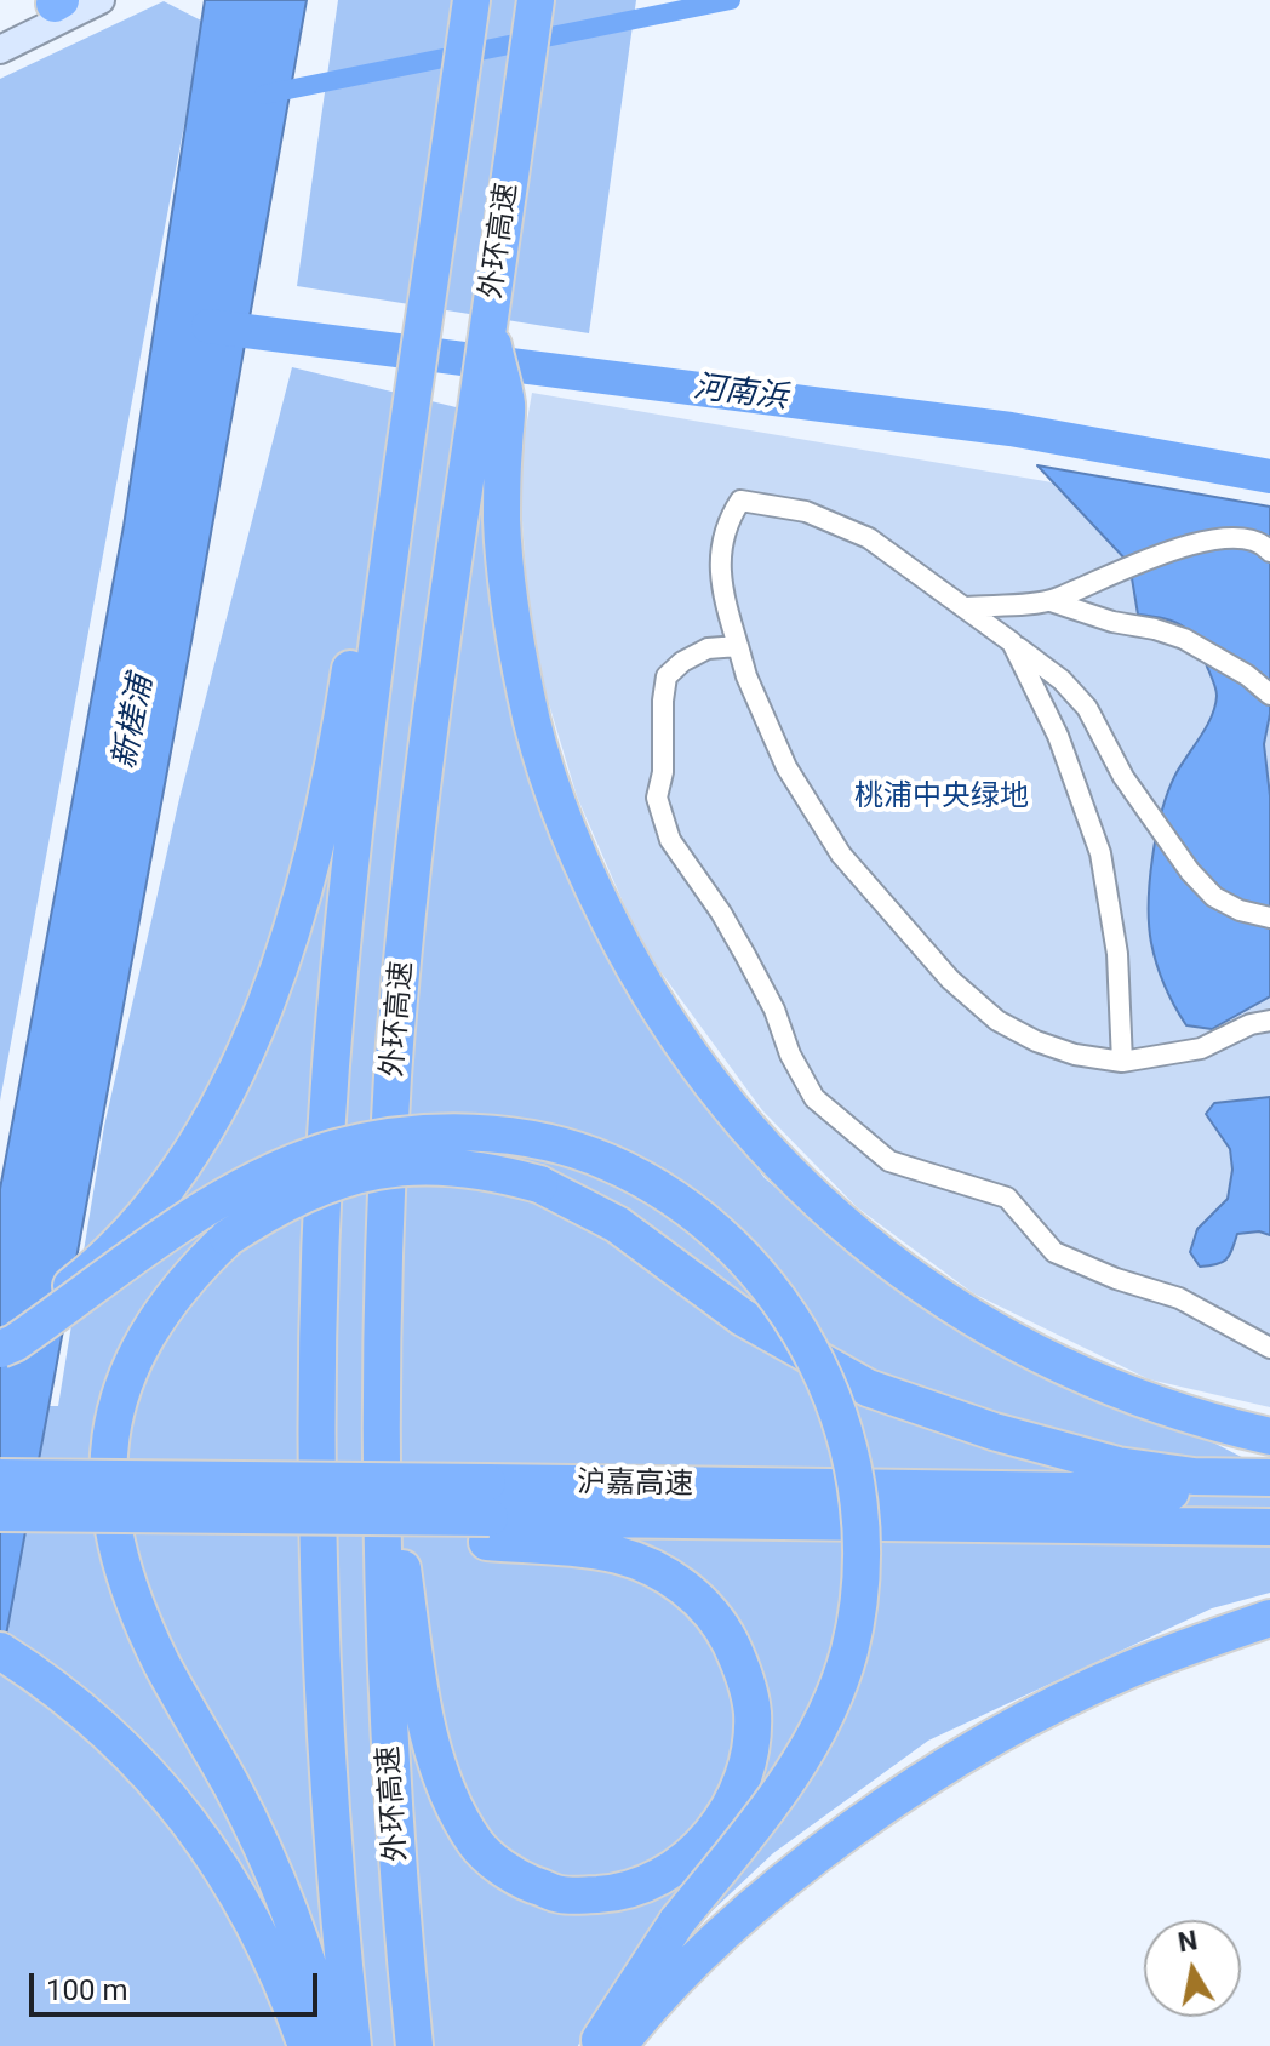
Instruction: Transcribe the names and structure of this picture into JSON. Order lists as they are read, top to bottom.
{
  "streets": {
    "highway": ["外环高速", "沪嘉高速"]
  },
  "water": ["河南浜", "新槎浦"],
  "parks": ["桃浦中央绿地"],
  "scale_bar": "100 m",
  "north": "top"
}
